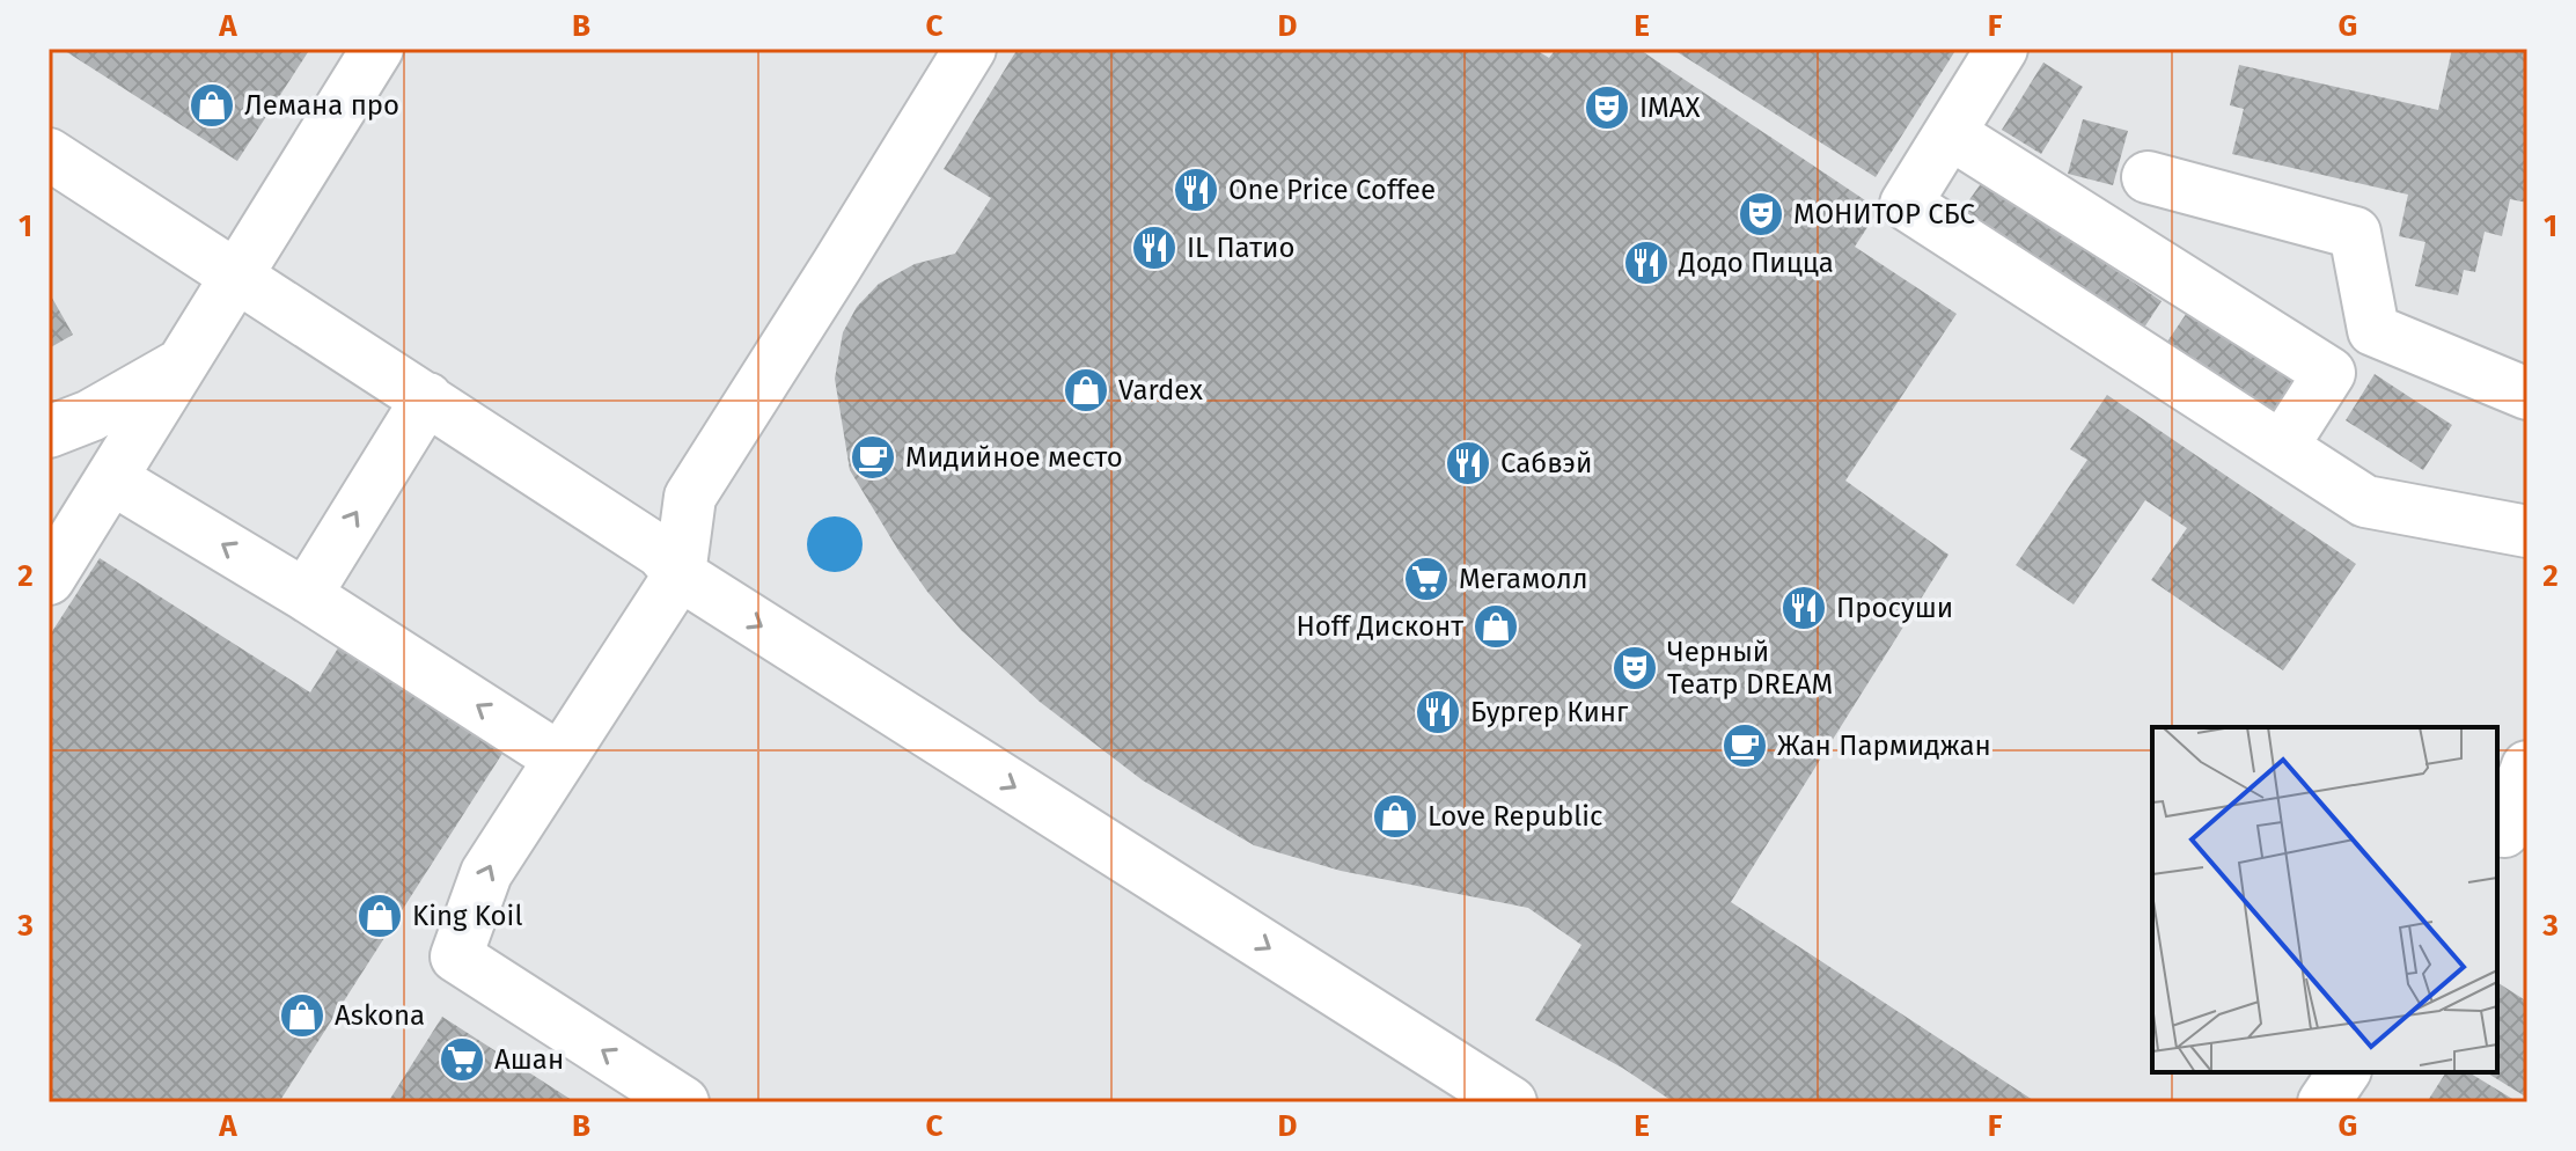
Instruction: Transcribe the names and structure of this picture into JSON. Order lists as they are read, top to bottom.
{
  "places": {
    "shop": [
      "Лемана про",
      "Vardex",
      "Hoff Дисконт",
      "Love Republic",
      "King Koil",
      "Askona"
    ],
    "theatre": ["IMAX", "МОНИТОР СБС", "Черный Театр DREAM"],
    "restaurant": [
      "One Price Coffee",
      "IL Патио",
      "Додо Пицца",
      "Сабвэй",
      "Просуши",
      "Бургер Кинг"
    ],
    "cafe": ["Мидийное место", "Жан Пармиджан"],
    "supermarket": ["Мегамолл", "Ашан"]
  },
  "grid": {
    "columns": [
      "A",
      "B",
      "C",
      "D",
      "E",
      "F",
      "G"
    ],
    "rows": ["1", "2", "3"]
  }
}
